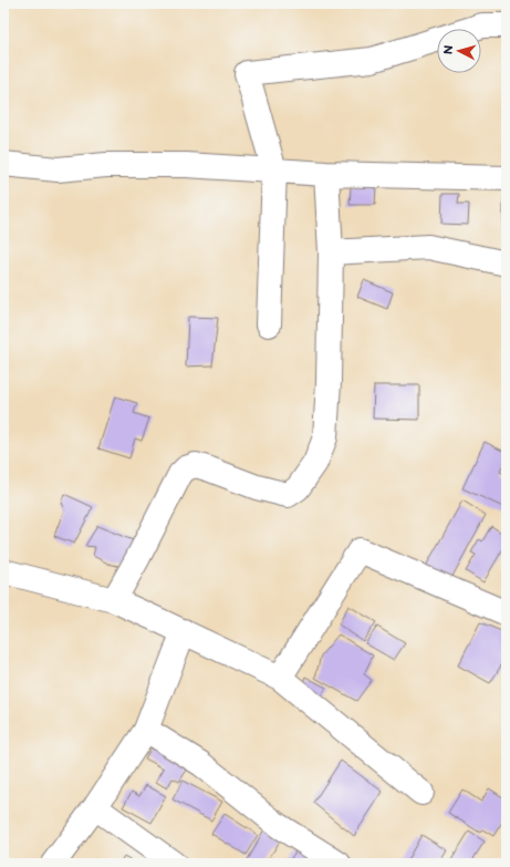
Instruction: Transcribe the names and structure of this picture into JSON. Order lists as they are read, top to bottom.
{
  "north": "left"
}
